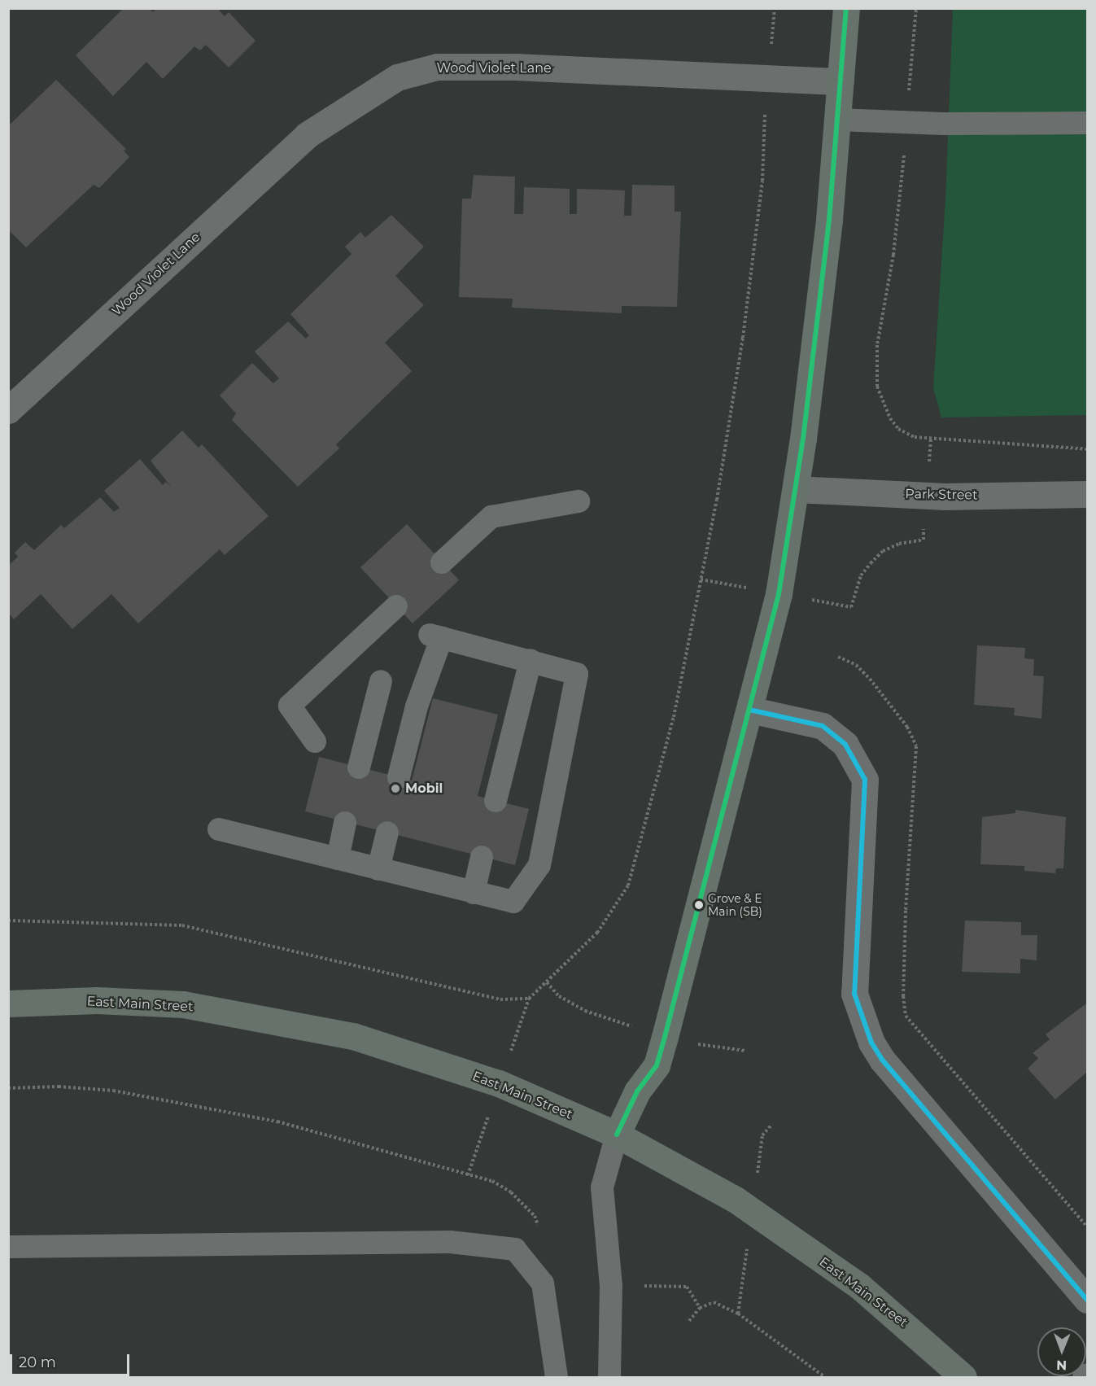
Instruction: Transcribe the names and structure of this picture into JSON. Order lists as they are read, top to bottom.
{
  "streets": {
    "main road": ["East Main Street"],
    "street": ["Wood Violet Lane", "Park Street"]
  },
  "places": ["Mobil", "Grove & E Main (SB)"],
  "scale_bar": "20 m",
  "north": "bottom"
}
